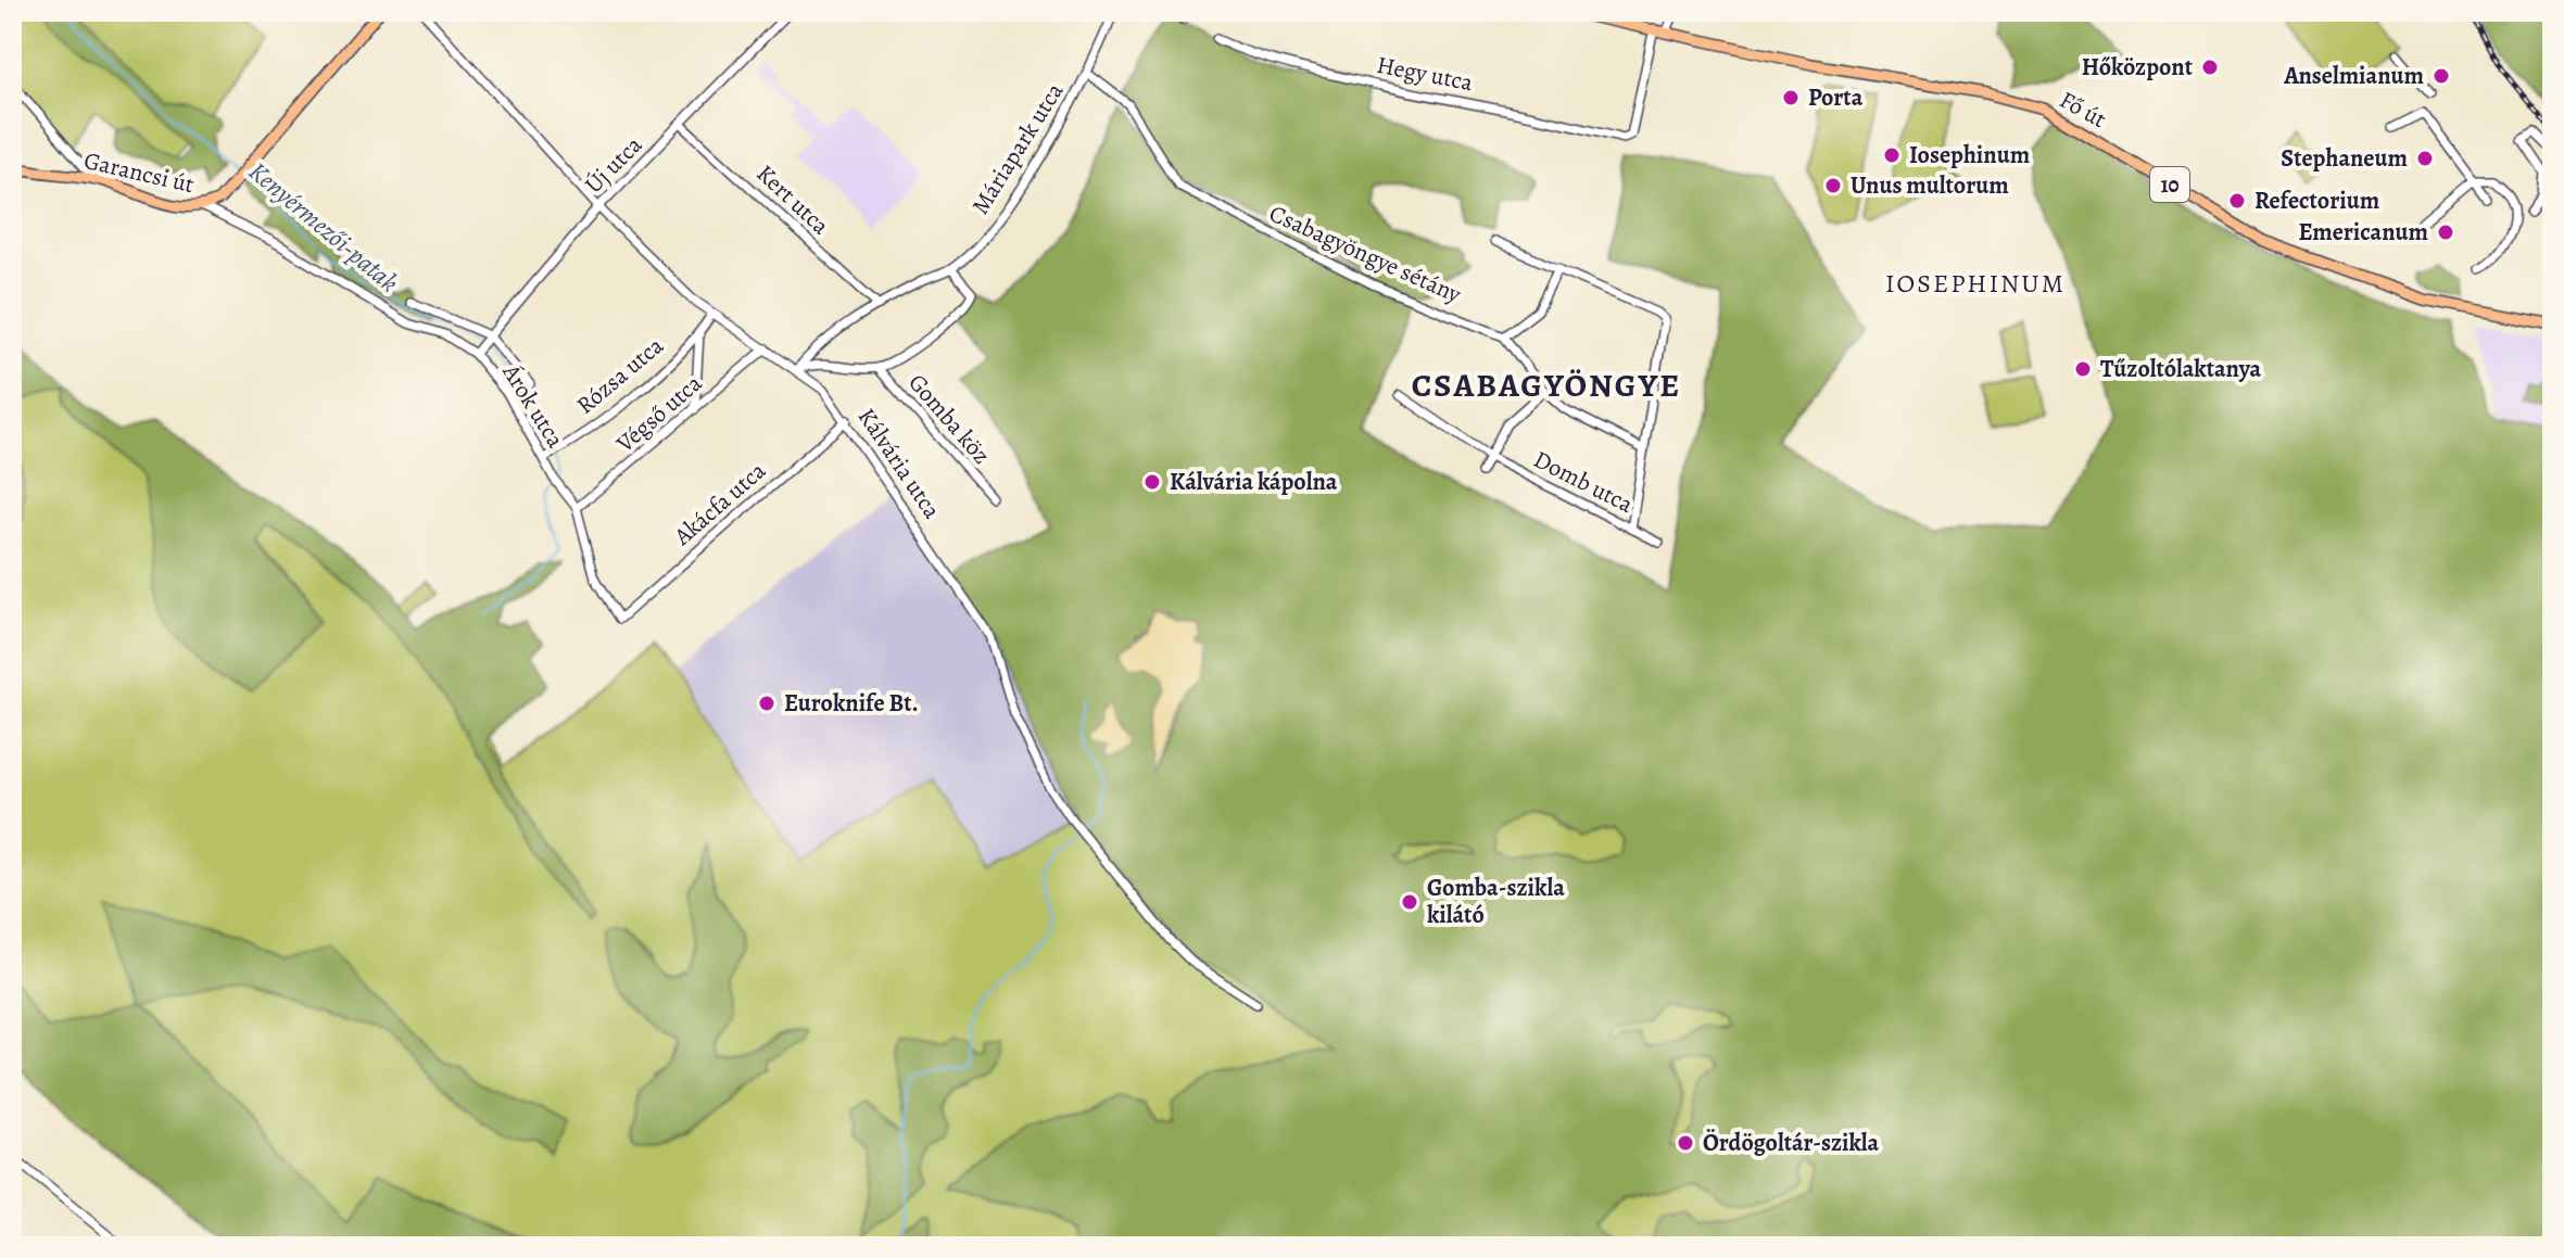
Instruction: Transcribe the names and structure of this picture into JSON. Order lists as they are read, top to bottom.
{
  "streets": {
    "main road": ["Fő út", "Garancsi út", "10"],
    "street": [
      "Hegy utca",
      "Máriapark utca",
      "Új utca",
      "Kert utca",
      "Csabagyöngye sétány",
      "Rózsa utca",
      "Árok utca",
      "Végső utca",
      "Gomba köz",
      "Kálvária utca",
      "Domb utca",
      "Akácfa utca"
    ]
  },
  "crossings": [
    ["Hegy utca", "Fő út"],
    ["Máriapark utca", "Kert utca"],
    ["Máriapark utca", "Csabagyöngye sétány"],
    ["Máriapark utca", "Kálvária utca"],
    ["Új utca", "Kert utca"],
    ["Új utca", "Árok utca"],
    ["Új utca", "Kálvária utca"],
    ["Garancsi út", "Árok utca"],
    ["Rózsa utca", "Árok utca"],
    ["Rózsa utca", "Kálvária utca"],
    ["Árok utca", "Végső utca"],
    ["Árok utca", "Akácfa utca"],
    ["Végső utca", "Kálvária utca"],
    ["Kálvária utca", "Akácfa utca"]
  ],
  "districts": ["IOSEPHINUM", "CSABAGYÖNGYE"],
  "water": ["Kenyérmezői-patak"],
  "places": [
    "Hőközpont",
    "Anselmianum",
    "Porta",
    "Iosephinum",
    "Stephaneum",
    "Unus multorum",
    "Refectorium",
    "Emericanum",
    "Tűzoltólaktanya",
    "Kálvária kápolna",
    "Euroknife Bt.",
    "Gomba-szikla kilátó",
    "Ördögoltár-szikla"
  ]
}
